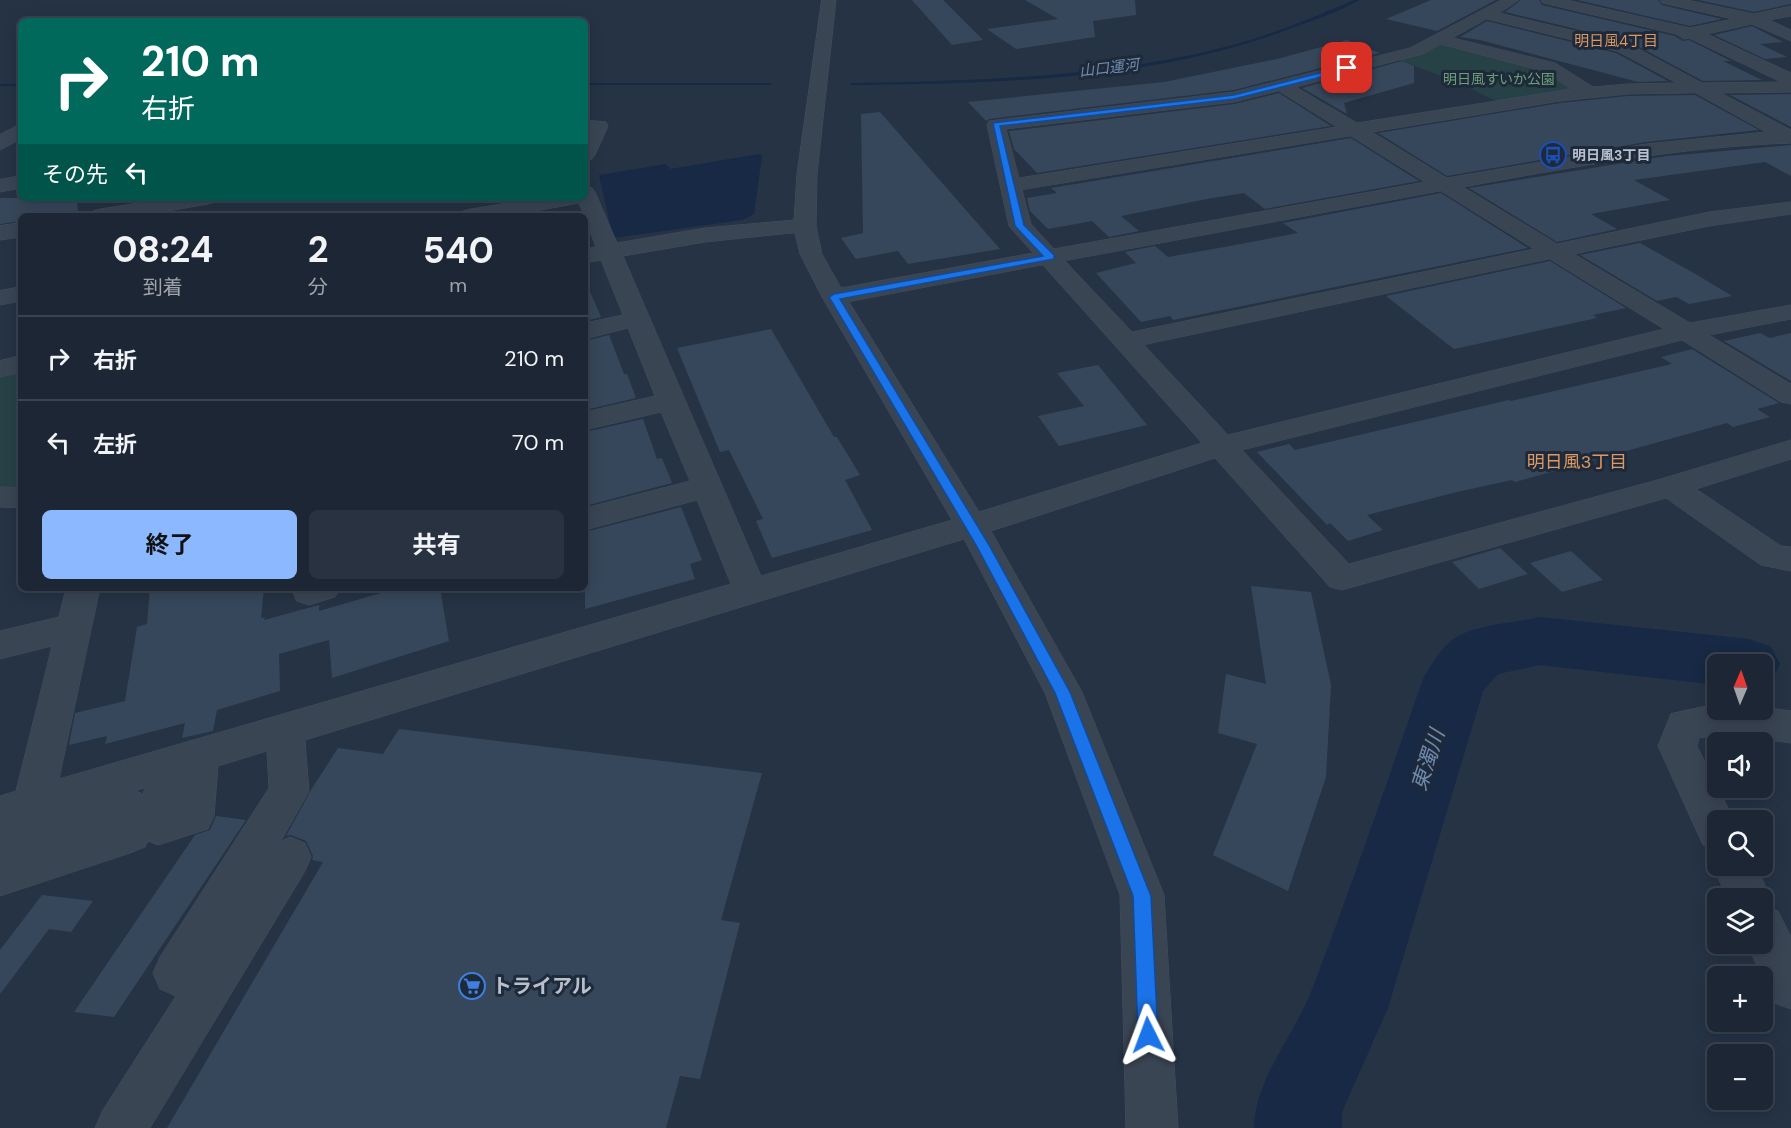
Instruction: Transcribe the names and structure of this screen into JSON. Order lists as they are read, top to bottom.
{
  "districts": ["明日風4丁目", "明日風3丁目"],
  "water": ["山口運河", "東濁川"],
  "parks": ["明日風すいか公園"],
  "places": {
    "bus stop": ["明日風3丁目"],
    "supermarket": ["トライアル"]
  },
  "north": "top",
  "page": {
    "turn": ["210 m", "右折"],
    "then": "その先",
    "eta": [
      "08:24",
      "到着",
      "2",
      "分",
      "540",
      "m"
    ],
    "list": [
      {
        "name": "右折",
        "value": "210 m"
      },
      {
        "name": "左折",
        "value": "70 m"
      }
    ],
    "buttons": ["終了", "共有"],
    "map_buttons": ["+", "−"]
  }
}
